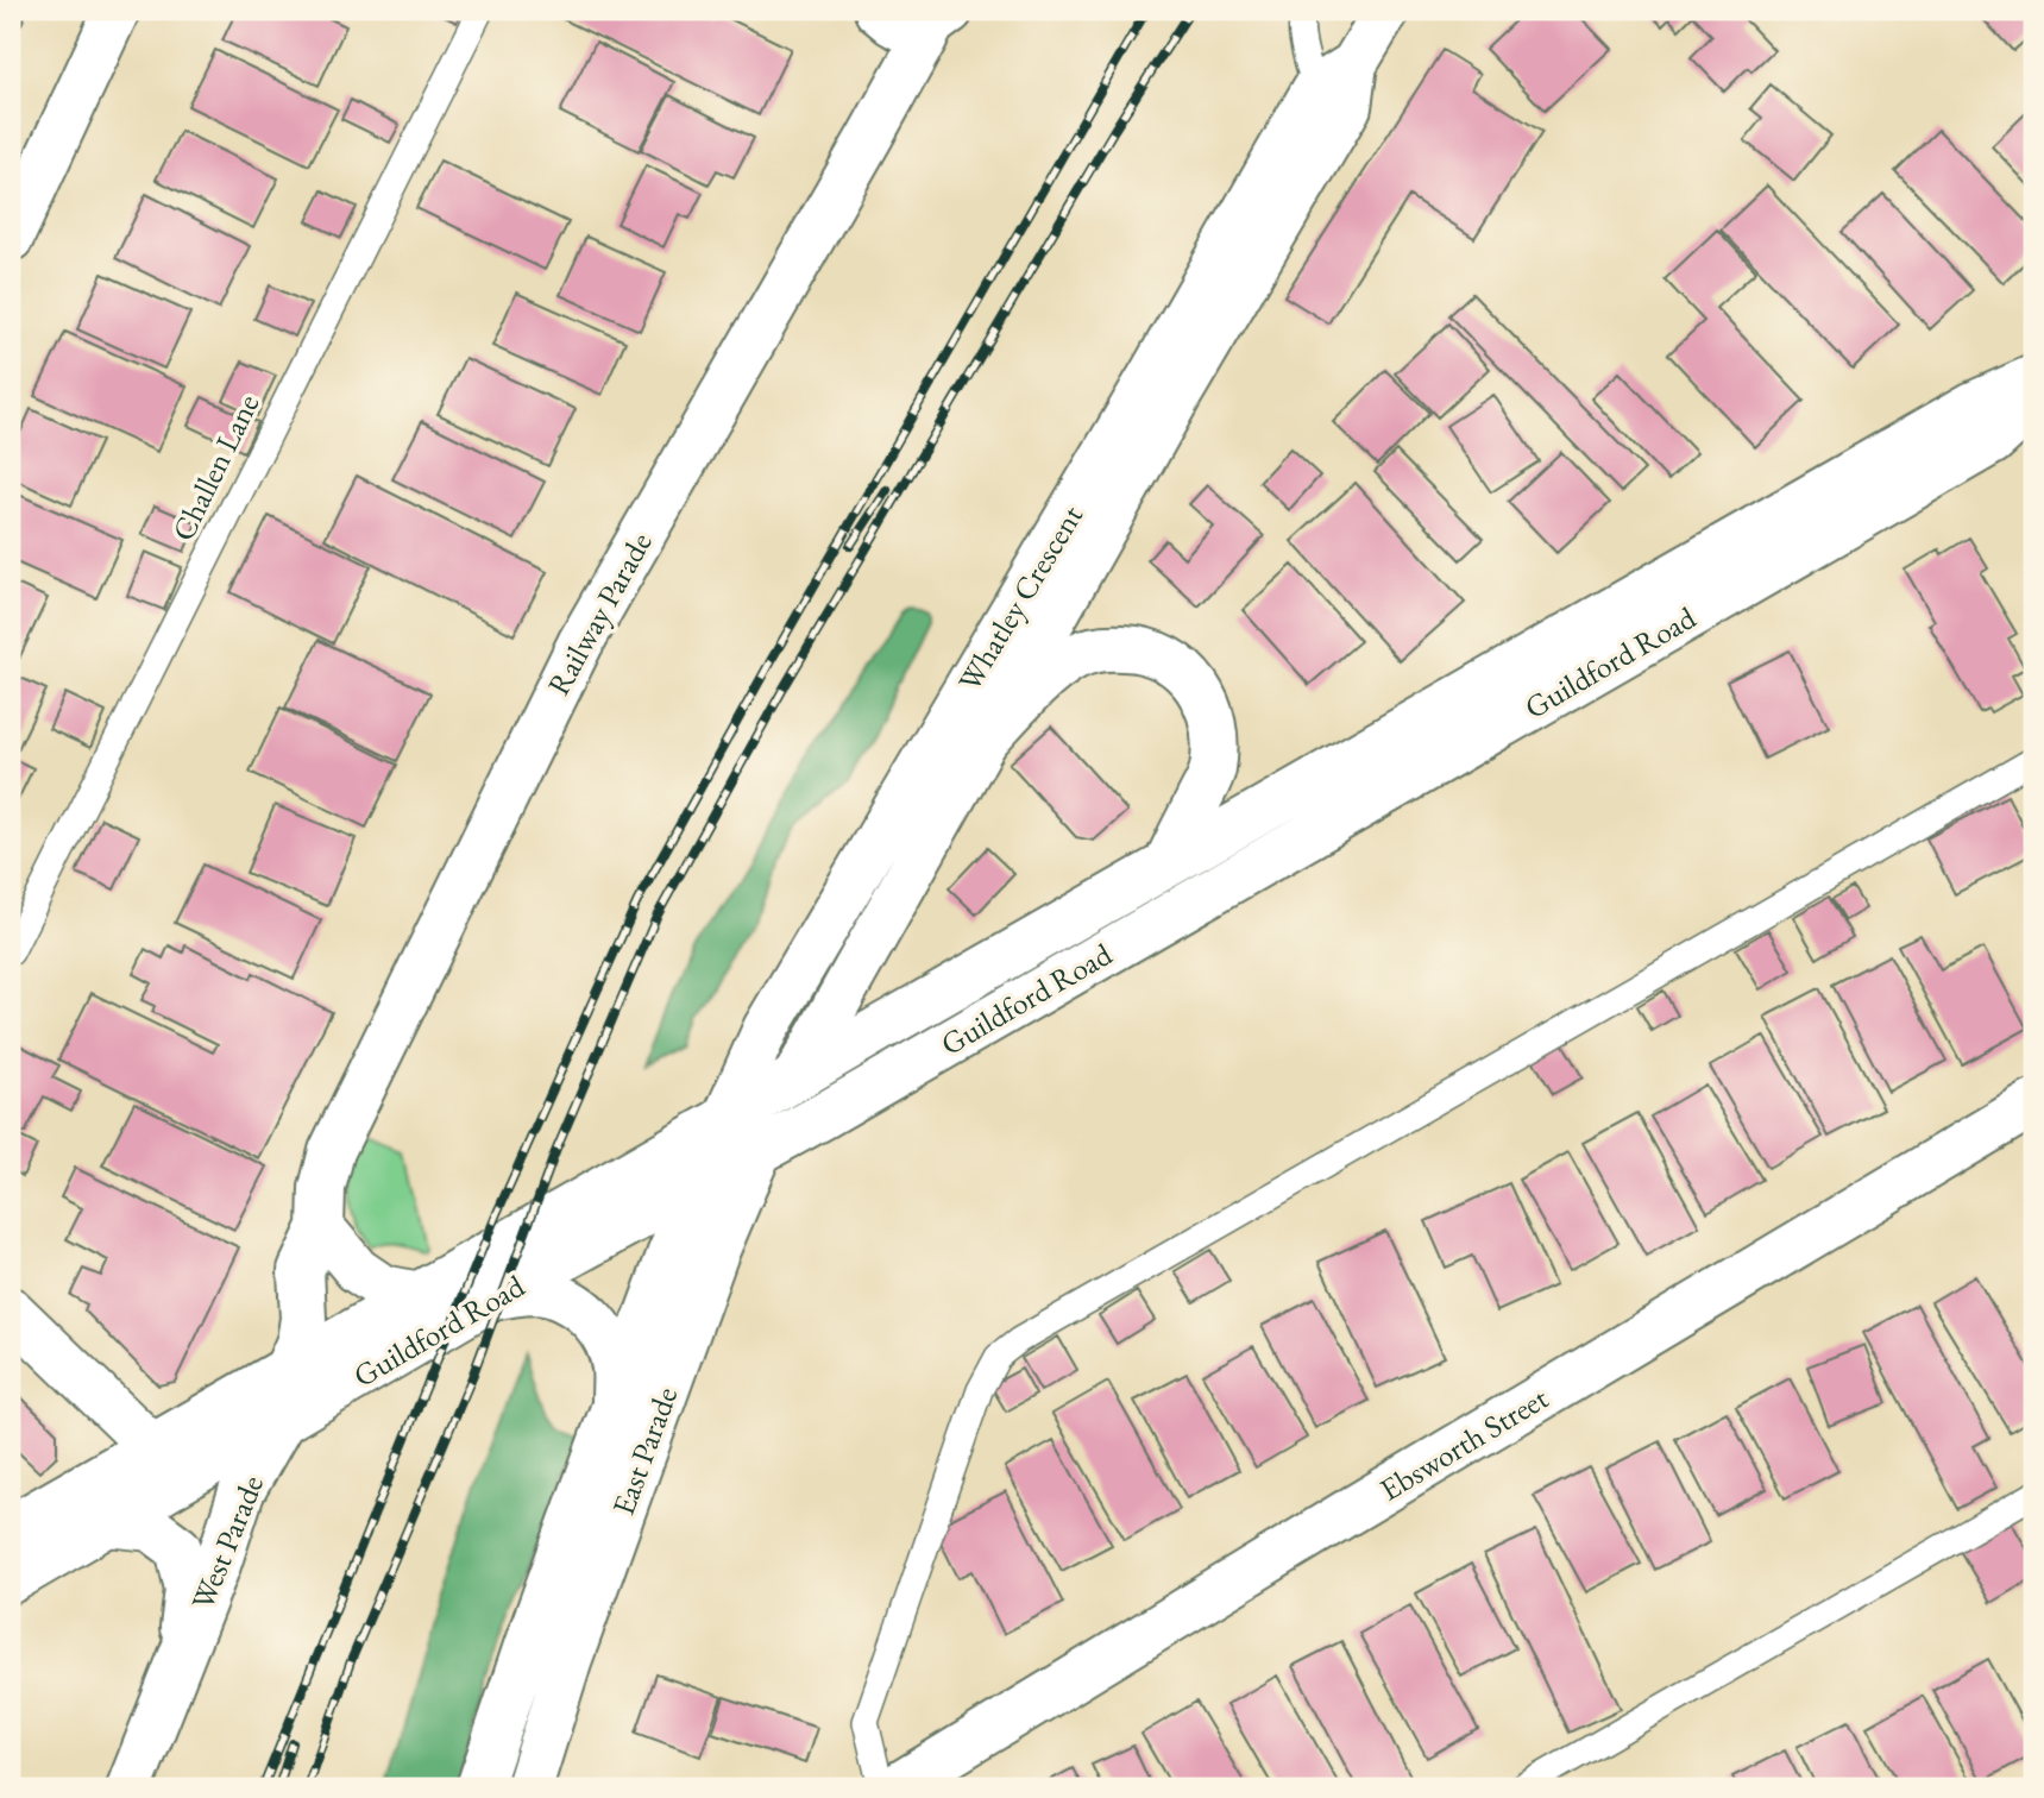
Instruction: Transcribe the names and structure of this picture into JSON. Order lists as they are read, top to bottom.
{
  "streets": {
    "main road": [
      "Whatley Crescent",
      "Railway Parade",
      "Guildford Road",
      "Ebsworth Street",
      "East Parade",
      "West Parade"
    ],
    "lane": ["Challen Lane"]
  },
  "crossings": [
    ["Whatley Crescent", "Guildford Road"],
    ["Whatley Crescent", "East Parade"],
    ["Railway Parade", "Guildford Road"],
    ["Guildford Road", "East Parade"],
    ["Guildford Road", "West Parade"]
  ]
}
